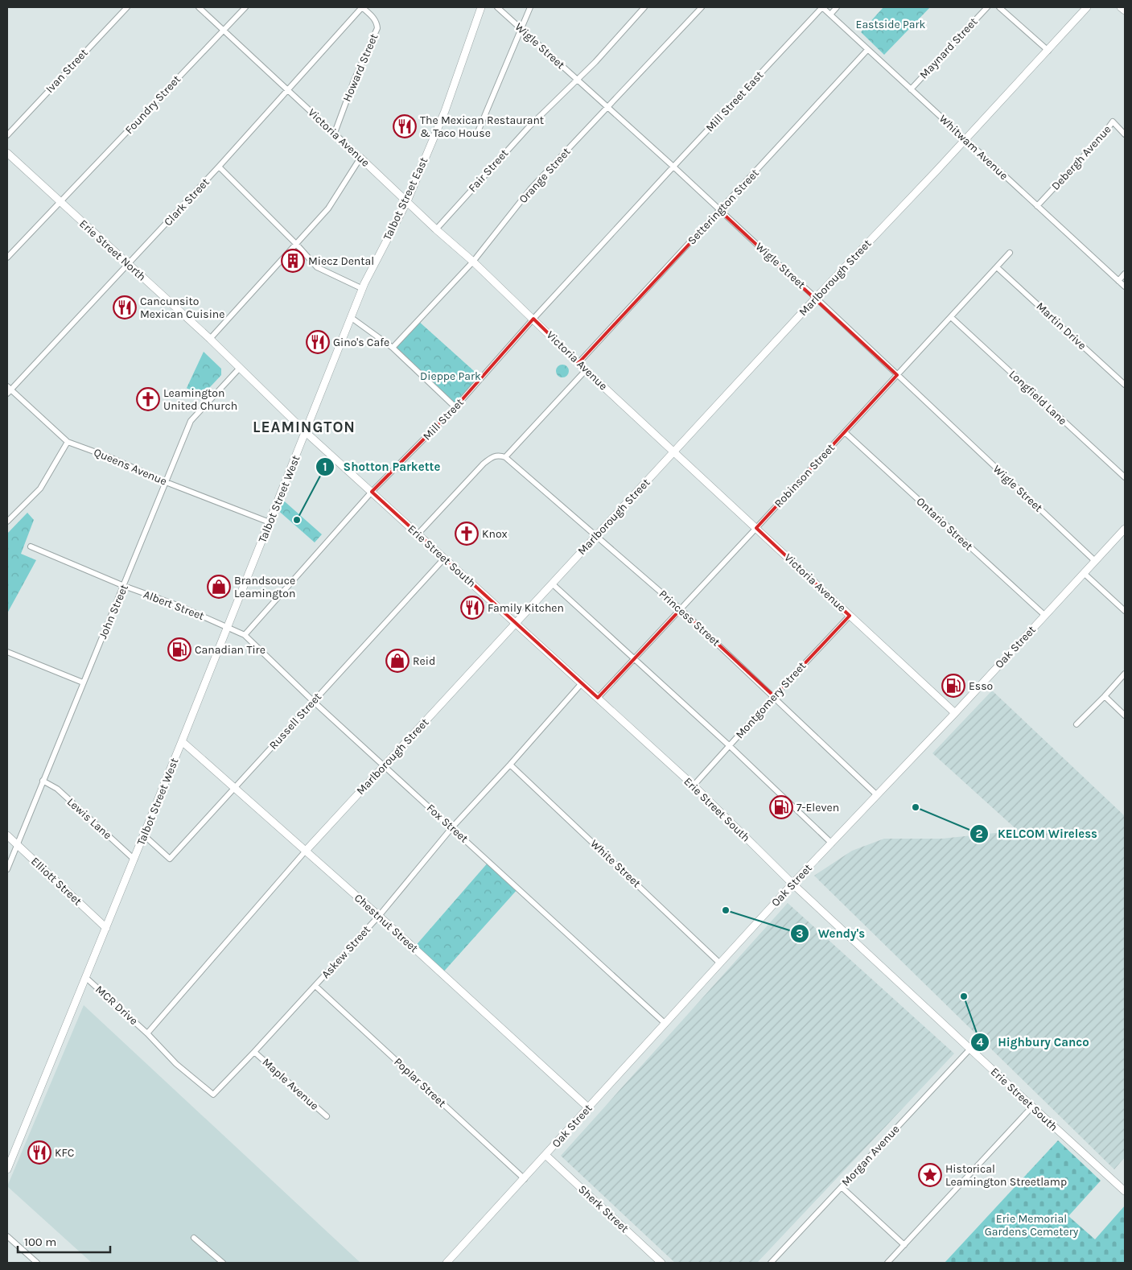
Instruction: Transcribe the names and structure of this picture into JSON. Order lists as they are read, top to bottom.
{
  "streets": {
    "street": [
      "Wigle Street",
      "Maynard Street",
      "Howard Street",
      "Ivan Street",
      "Mill Street East",
      "Foundry Street",
      "Victoria Avenue",
      "Whitwam Avenue",
      "Debergh Avenue",
      "Fair Street",
      "Orange Street",
      "Talbot Street East",
      "Clark Street",
      "Setterington Street",
      "Erie Street North",
      "Marlborough Street",
      "Martin Drive",
      "Longfield Lane",
      "Mill Street",
      "Queens Avenue",
      "Robinson Street",
      "Talbot Street West",
      "Ontario Street",
      "Erie Street South",
      "Albert Street",
      "John Street",
      "Princess Street",
      "Oak Street",
      "Montgomery Street",
      "Russell Street",
      "Lewis Lane",
      "Fox Street",
      "White Street",
      "Elliott Street",
      "Chestnut Street",
      "Askew Street",
      "MCR Drive",
      "Poplar Street",
      "Maple Avenue",
      "Morgan Avenue",
      "Sherk Street"
    ]
  },
  "crossings": [
    ["Wigle Street", "Mill Street East"],
    ["Wigle Street", "Fair Street"],
    ["Wigle Street", "Orange Street"],
    ["Wigle Street", "Setterington Street"],
    ["Wigle Street", "Marlborough Street"],
    ["Wigle Street", "Mill Street"],
    ["Wigle Street", "Robinson Street"],
    ["Wigle Street", "Oak Street"],
    ["Maynard Street", "Whitwam Avenue"],
    ["Howard Street", "Victoria Avenue"],
    ["Howard Street", "Clark Street"],
    ["Mill Street East", "Whitwam Avenue"],
    ["Mill Street East", "Mill Street"],
    ["Foundry Street", "Victoria Avenue"],
    ["Foundry Street", "Erie Street North"],
    ["Victoria Avenue", "Fair Street"],
    ["Victoria Avenue", "Orange Street"],
    ["Victoria Avenue", "Talbot Street East"],
    ["Victoria Avenue", "Clark Street"],
    ["Victoria Avenue", "Setterington Street"],
    ["Victoria Avenue", "Marlborough Street"],
    ["Victoria Avenue", "Mill Street"],
    ["Victoria Avenue", "Robinson Street"],
    ["Victoria Avenue", "Oak Street"],
    ["Victoria Avenue", "Montgomery Street"],
    ["Whitwam Avenue", "Debergh Avenue"],
    ["Whitwam Avenue", "Setterington Street"],
    ["Whitwam Avenue", "Marlborough Street"],
    ["Talbot Street East", "Erie Street North"],
    ["Talbot Street East", "Talbot Street West"],
    ["Talbot Street East", "Erie Street South"],
    ["Clark Street", "Erie Street North"],
    ["Clark Street", "Queens Avenue"],
    ["Erie Street North", "Talbot Street West"],
    ["Erie Street North", "Erie Street South"],
    ["Erie Street North", "John Street"],
    ["Marlborough Street", "Erie Street South"],
    ["Marlborough Street", "Princess Street"],
    ["Marlborough Street", "Fox Street"],
    ["Marlborough Street", "Chestnut Street"],
    ["Marlborough Street", "Askew Street"],
    ["Marlborough Street", "MCR Drive"],
    ["Martin Drive", "Robinson Street"],
    ["Longfield Lane", "Robinson Street"],
    ["Mill Street", "Erie Street South"],
    ["Mill Street", "Fox Street"],
    ["Queens Avenue", "Talbot Street West"],
    ["Queens Avenue", "John Street"],
    ["Robinson Street", "Ontario Street"],
    ["Robinson Street", "Erie Street South"],
    ["Robinson Street", "Princess Street"],
    ["Talbot Street West", "Erie Street South"],
    ["Talbot Street West", "Albert Street"],
    ["Talbot Street West", "Russell Street"],
    ["Talbot Street West", "Lewis Lane"],
    ["Talbot Street West", "Fox Street"],
    ["Talbot Street West", "Elliott Street"],
    ["Talbot Street West", "Chestnut Street"],
    ["Talbot Street West", "MCR Drive"],
    ["Ontario Street", "Oak Street"],
    ["Erie Street South", "Oak Street"],
    ["Erie Street South", "Montgomery Street"],
    ["Erie Street South", "Russell Street"],
    ["Erie Street South", "Askew Street"],
    ["Erie Street South", "Morgan Avenue"],
    ["Albert Street", "John Street"],
    ["Albert Street", "Fox Street"],
    ["John Street", "Lewis Lane"],
    ["John Street", "Elliott Street"],
    ["Princess Street", "Oak Street"],
    ["Princess Street", "Montgomery Street"],
    ["Oak Street", "Fox Street"],
    ["Oak Street", "White Street"],
    ["Oak Street", "Chestnut Street"],
    ["Oak Street", "Poplar Street"],
    ["Oak Street", "Sherk Street"],
    ["Russell Street", "Fox Street"],
    ["Russell Street", "Chestnut Street"],
    ["Fox Street", "Askew Street"],
    ["White Street", "Askew Street"],
    ["Chestnut Street", "Askew Street"],
    ["Askew Street", "MCR Drive"],
    ["Askew Street", "Poplar Street"],
    ["Askew Street", "Maple Avenue"]
  ],
  "districts": ["LEAMINGTON"],
  "parks": ["Eastside Park", "Dieppe Park", "Erie Memorial Gardens Cemetery"],
  "places": {
    "restaurant": [
      "The Mexican Restaurant & Taco House",
      "Cancunsito Mexican Cuisine",
      "Gino's Cafe",
      "Family Kitchen",
      "KFC"
    ],
    "building": ["Miecz Dental"],
    "church": ["Leamington United Church", "Knox"],
    "other": [
      "Shotton Parkette",
      "KELCOM Wireless",
      "Wendy's",
      "Highbury Canco"
    ],
    "shop": ["Brandsouce Leamington", "Reid"],
    "fuel station": ["Canadian Tire", "Esso", "7-Eleven"],
    "place": ["Historical Leamington Streetlamp"]
  },
  "scale_bar": "100 m"
}
